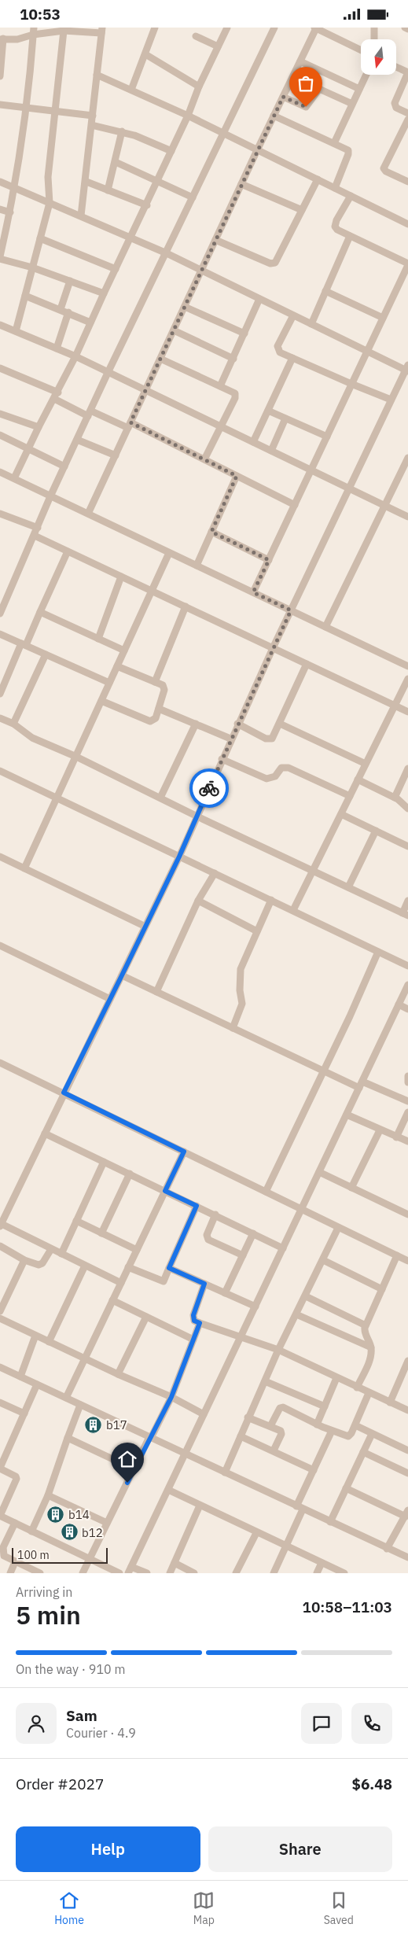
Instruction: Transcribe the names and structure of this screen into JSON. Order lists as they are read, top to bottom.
{
  "places": {
    "building": ["b17", "b14", "b12"]
  },
  "scale_bar": "100 m",
  "north": "bottom",
  "page": {
    "status": "10:53",
    "scale": "100 m",
    "heading": ["5 min", "Arriving in", "10:58–11:03"],
    "panel": [
      "Sam",
      "Courier · 4.9",
      "Order #2027",
      "$6.48"
    ],
    "bar": "On the way · 910 m",
    "buttons": ["Help", "Share"],
    "tabs": ["Home", "Map", "Saved"]
  }
}
